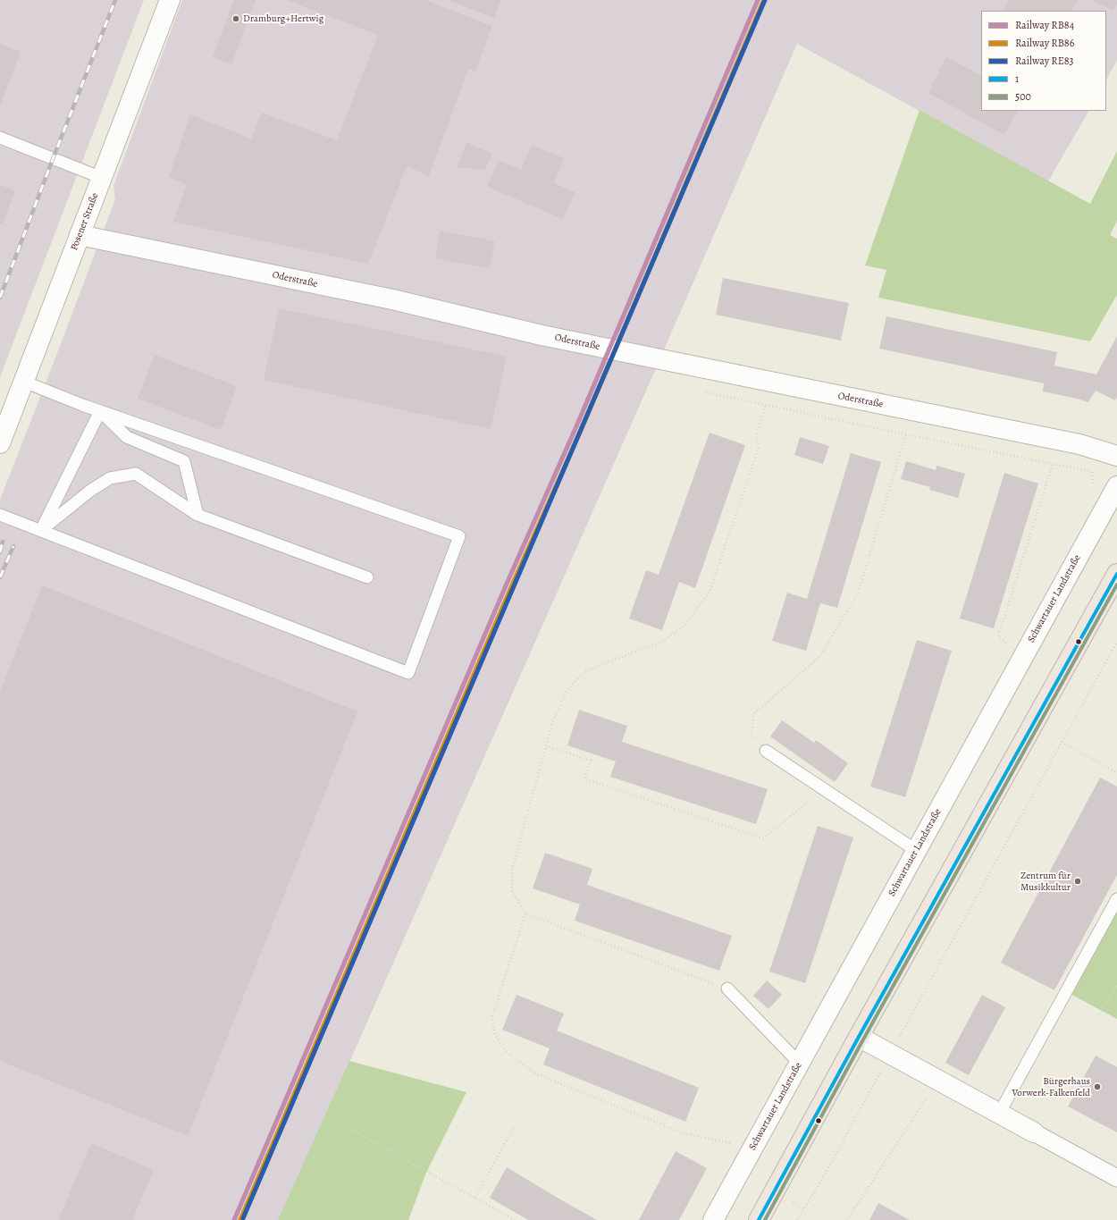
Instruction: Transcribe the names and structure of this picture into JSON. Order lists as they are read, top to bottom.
{
  "streets": {
    "street": ["Posener Straße", "Oderstraße", "Schwartauer Landstraße"]
  },
  "crossings": [
    ["Posener Straße", "Oderstraße"]
  ],
  "places": ["Dramburg+Hertwig", "Zentrum für Musikkultur", "Bürgerhaus Vorwerk-Falkenfeld"],
  "lines": [
    "rail line RB84",
    "rail line RE83",
    "rail line RB86",
    "transit line 1",
    "transit line 500"
  ],
  "legend": [
    "Railway RB84",
    "Railway RB86",
    "Railway RE83",
    "1",
    "500"
  ]
}
